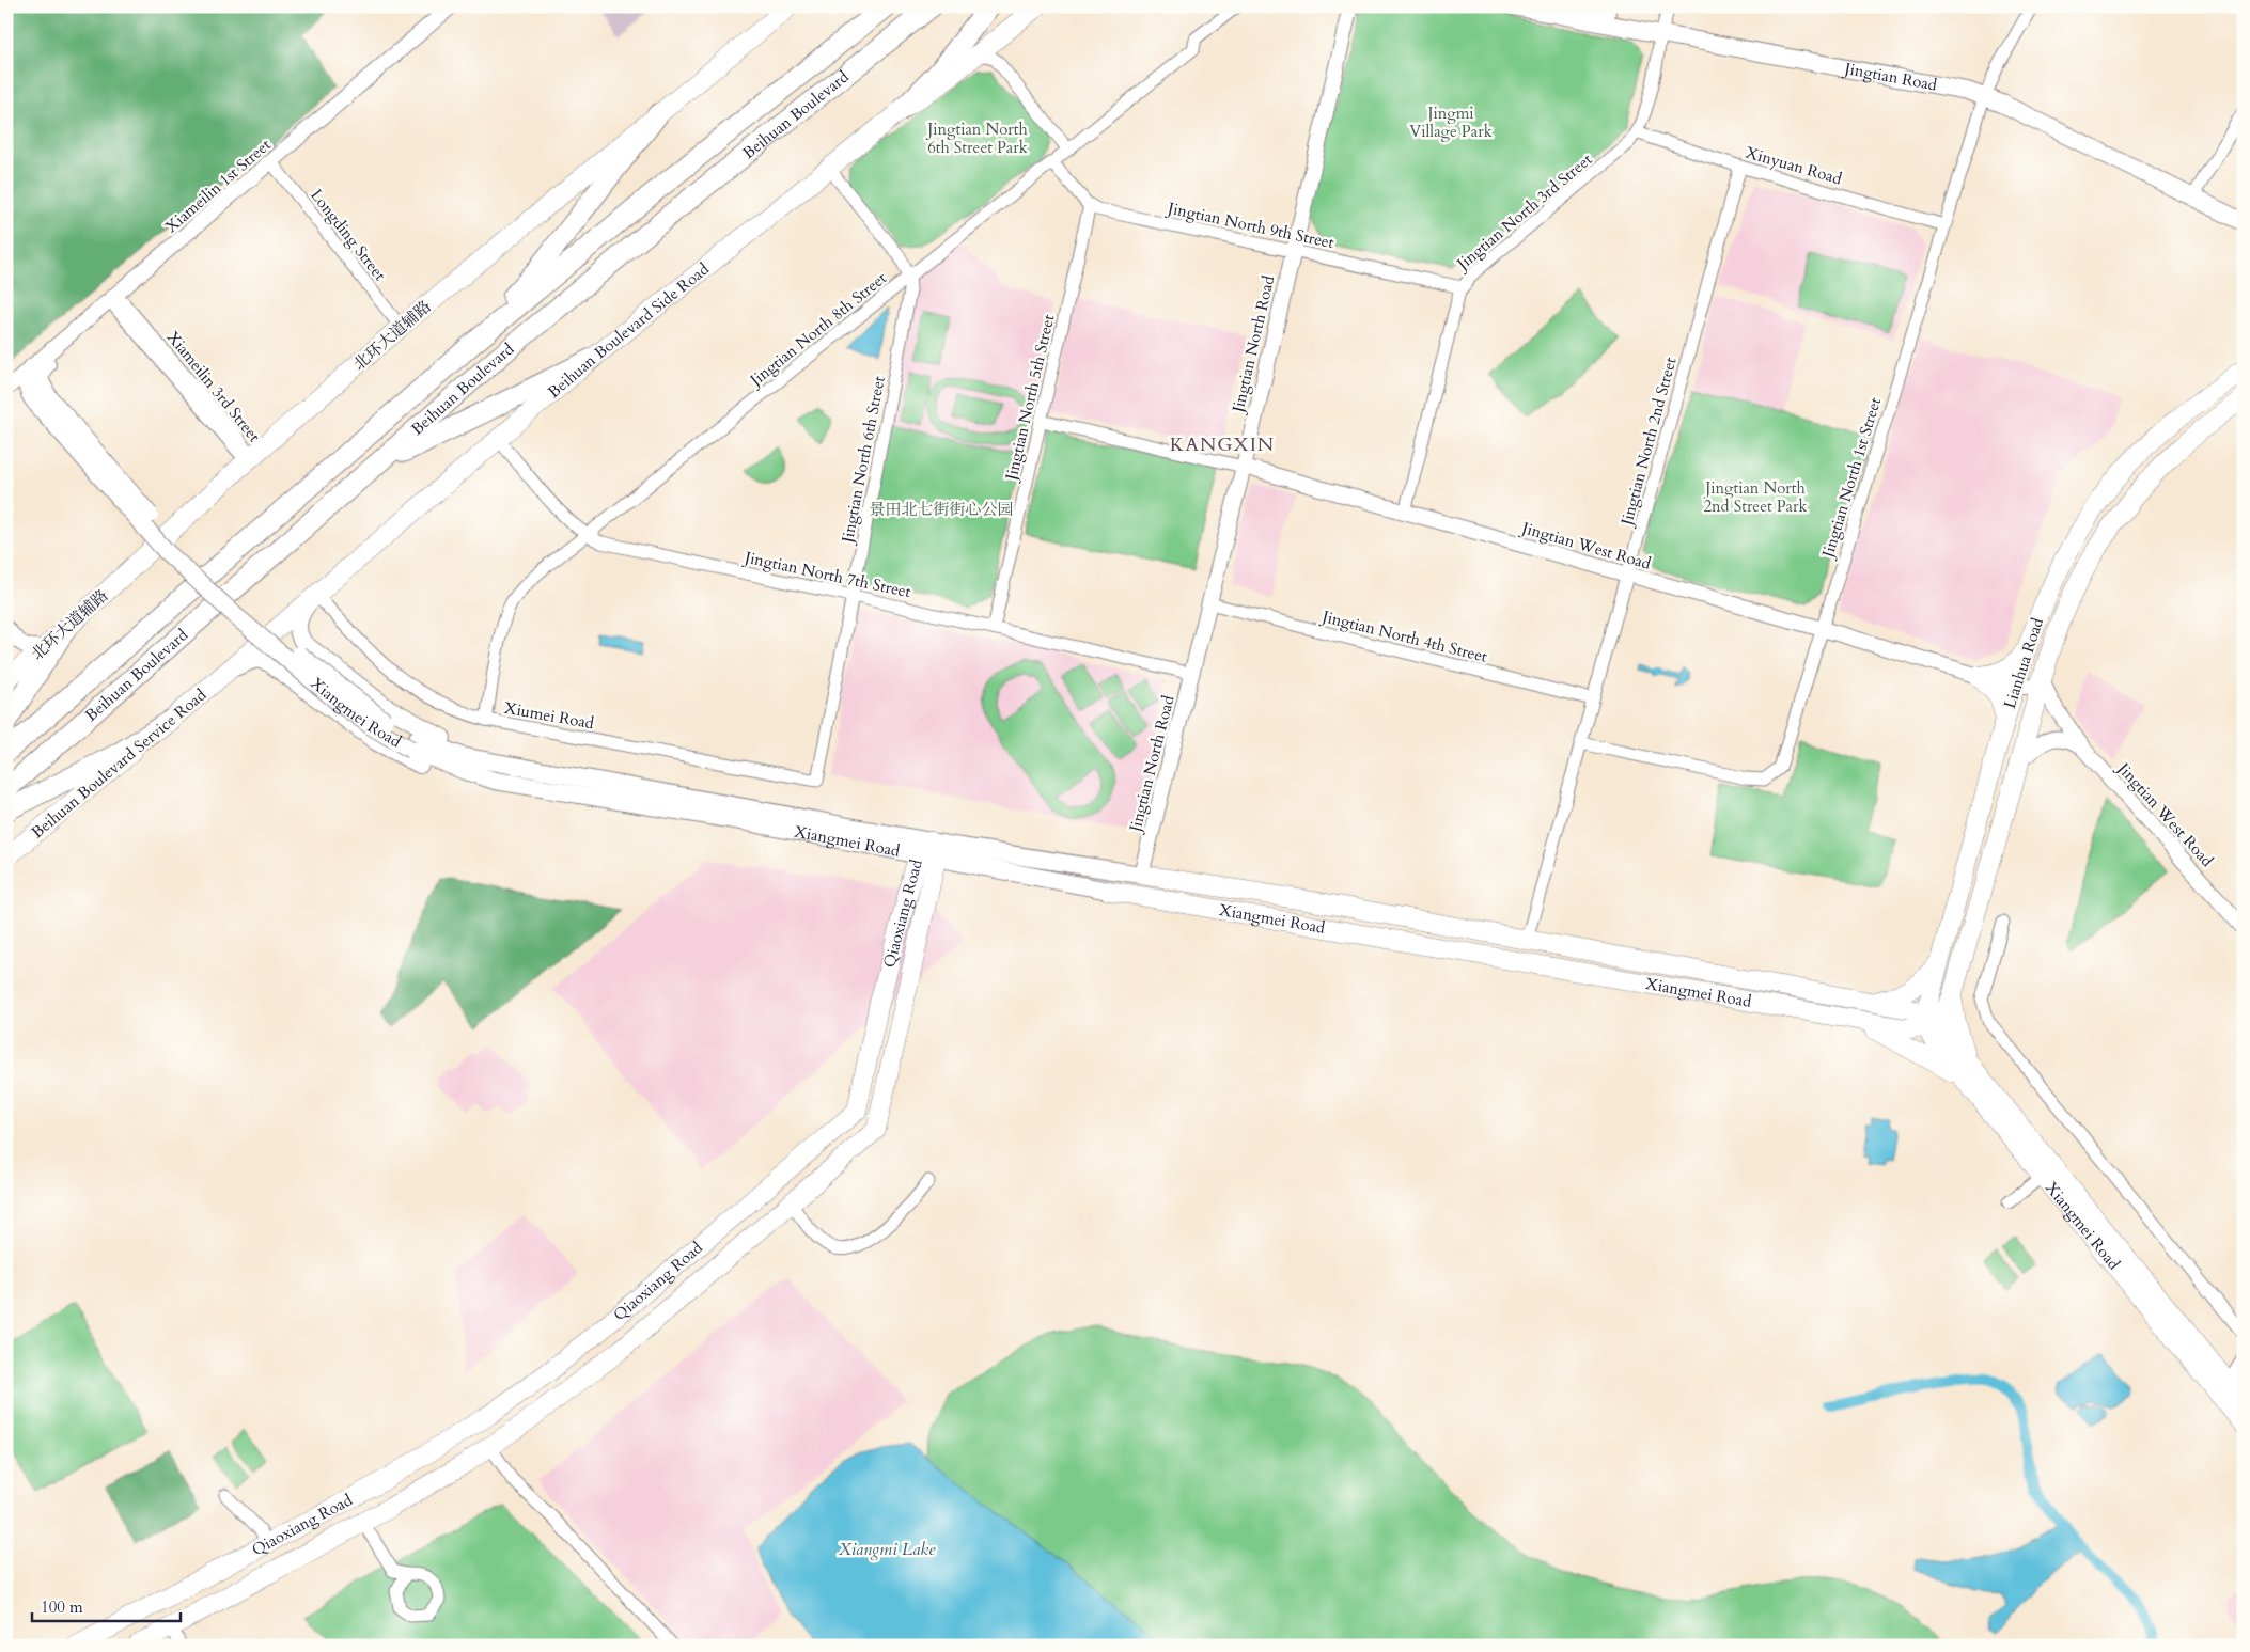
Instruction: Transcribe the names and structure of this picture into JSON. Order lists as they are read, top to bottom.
{
  "streets": {
    "highway": ["Beihuan Boulevard"],
    "main road": [
      "Jingtian Road",
      "Beihuan Boulevard Side Road",
      "北环大道辅路",
      "Lianhua Road",
      "Xiangmei Road",
      "Beihuan Boulevard Service Road",
      "Qiaoxiang Road"
    ],
    "street": [
      "Xinyuan Road",
      "Xiameilin 1st Street",
      "Jingtian North 3rd Street",
      "Jingtian North 9th Street",
      "Longding Street",
      "Jingtian North 8th Street",
      "Jingtian North Road",
      "Xiameilin 3rd Street",
      "Jingtian North 5th Street",
      "Jingtian North 2nd Street",
      "Jingtian North 6th Street",
      "Jingtian North 1st Street",
      "Jingtian West Road",
      "Jingtian North 7th Street",
      "Jingtian North 4th Street",
      "Xiumei Road"
    ]
  },
  "crossings": [
    ["Jingtian Road", "Jingtian North 3rd Street"],
    ["Jingtian Road", "Jingtian North 1st Street"],
    ["Xinyuan Road", "Jingtian North 3rd Street"],
    ["Xinyuan Road", "Jingtian North 2nd Street"],
    ["Xinyuan Road", "Jingtian North 1st Street"],
    ["Xiameilin 1st Street", "Longding Street"],
    ["Xiameilin 1st Street", "Xiameilin 3rd Street"],
    ["Xiameilin 1st Street", "Xiangmei Road"],
    ["Jingtian North 3rd Street", "Jingtian North 9th Street"],
    ["Jingtian North 3rd Street", "Jingtian West Road"],
    ["Jingtian North 9th Street", "Jingtian North Road"],
    ["Jingtian North 9th Street", "Jingtian North 5th Street"],
    ["Longding Street", "北环大道辅路"],
    ["Jingtian North 8th Street", "Jingtian North 6th Street"],
    ["Jingtian North 8th Street", "Jingtian North 7th Street"],
    ["Jingtian North 8th Street", "Xiumei Road"],
    ["Beihuan Boulevard Side Road", "Jingtian North 7th Street"],
    ["Beihuan Boulevard Side Road", "Xiumei Road"],
    ["Beihuan Boulevard Side Road", "Beihuan Boulevard Service Road"],
    ["北环大道辅路", "Xiameilin 3rd Street"],
    ["Jingtian North Road", "Jingtian West Road"],
    ["Jingtian North Road", "Jingtian North 7th Street"],
    ["Jingtian North Road", "Jingtian North 4th Street"],
    ["Jingtian North Road", "Xiangmei Road"],
    ["Jingtian North 5th Street", "Jingtian West Road"],
    ["Jingtian North 5th Street", "Jingtian North 7th Street"],
    ["Jingtian North 2nd Street", "Jingtian North 1st Street"],
    ["Jingtian North 2nd Street", "Jingtian West Road"],
    ["Jingtian North 2nd Street", "Jingtian North 4th Street"],
    ["Jingtian North 2nd Street", "Xiangmei Road"],
    ["Jingtian North 6th Street", "Jingtian North 7th Street"],
    ["Jingtian North 6th Street", "Xiumei Road"],
    ["Jingtian North 1st Street", "Jingtian West Road"],
    ["Jingtian West Road", "Lianhua Road"],
    ["Lianhua Road", "Xiangmei Road"],
    ["Xiangmei Road", "Qiaoxiang Road"]
  ],
  "districts": ["KANGXIN"],
  "water": ["Xiangmi Lake"],
  "parks": [
    "Jingmi Village Park",
    "Jingtian North 6th Street Park",
    "Jingtian North 2nd Street Park",
    "景田北七街街心公园"
  ],
  "scale_bar": "100 m"
}
